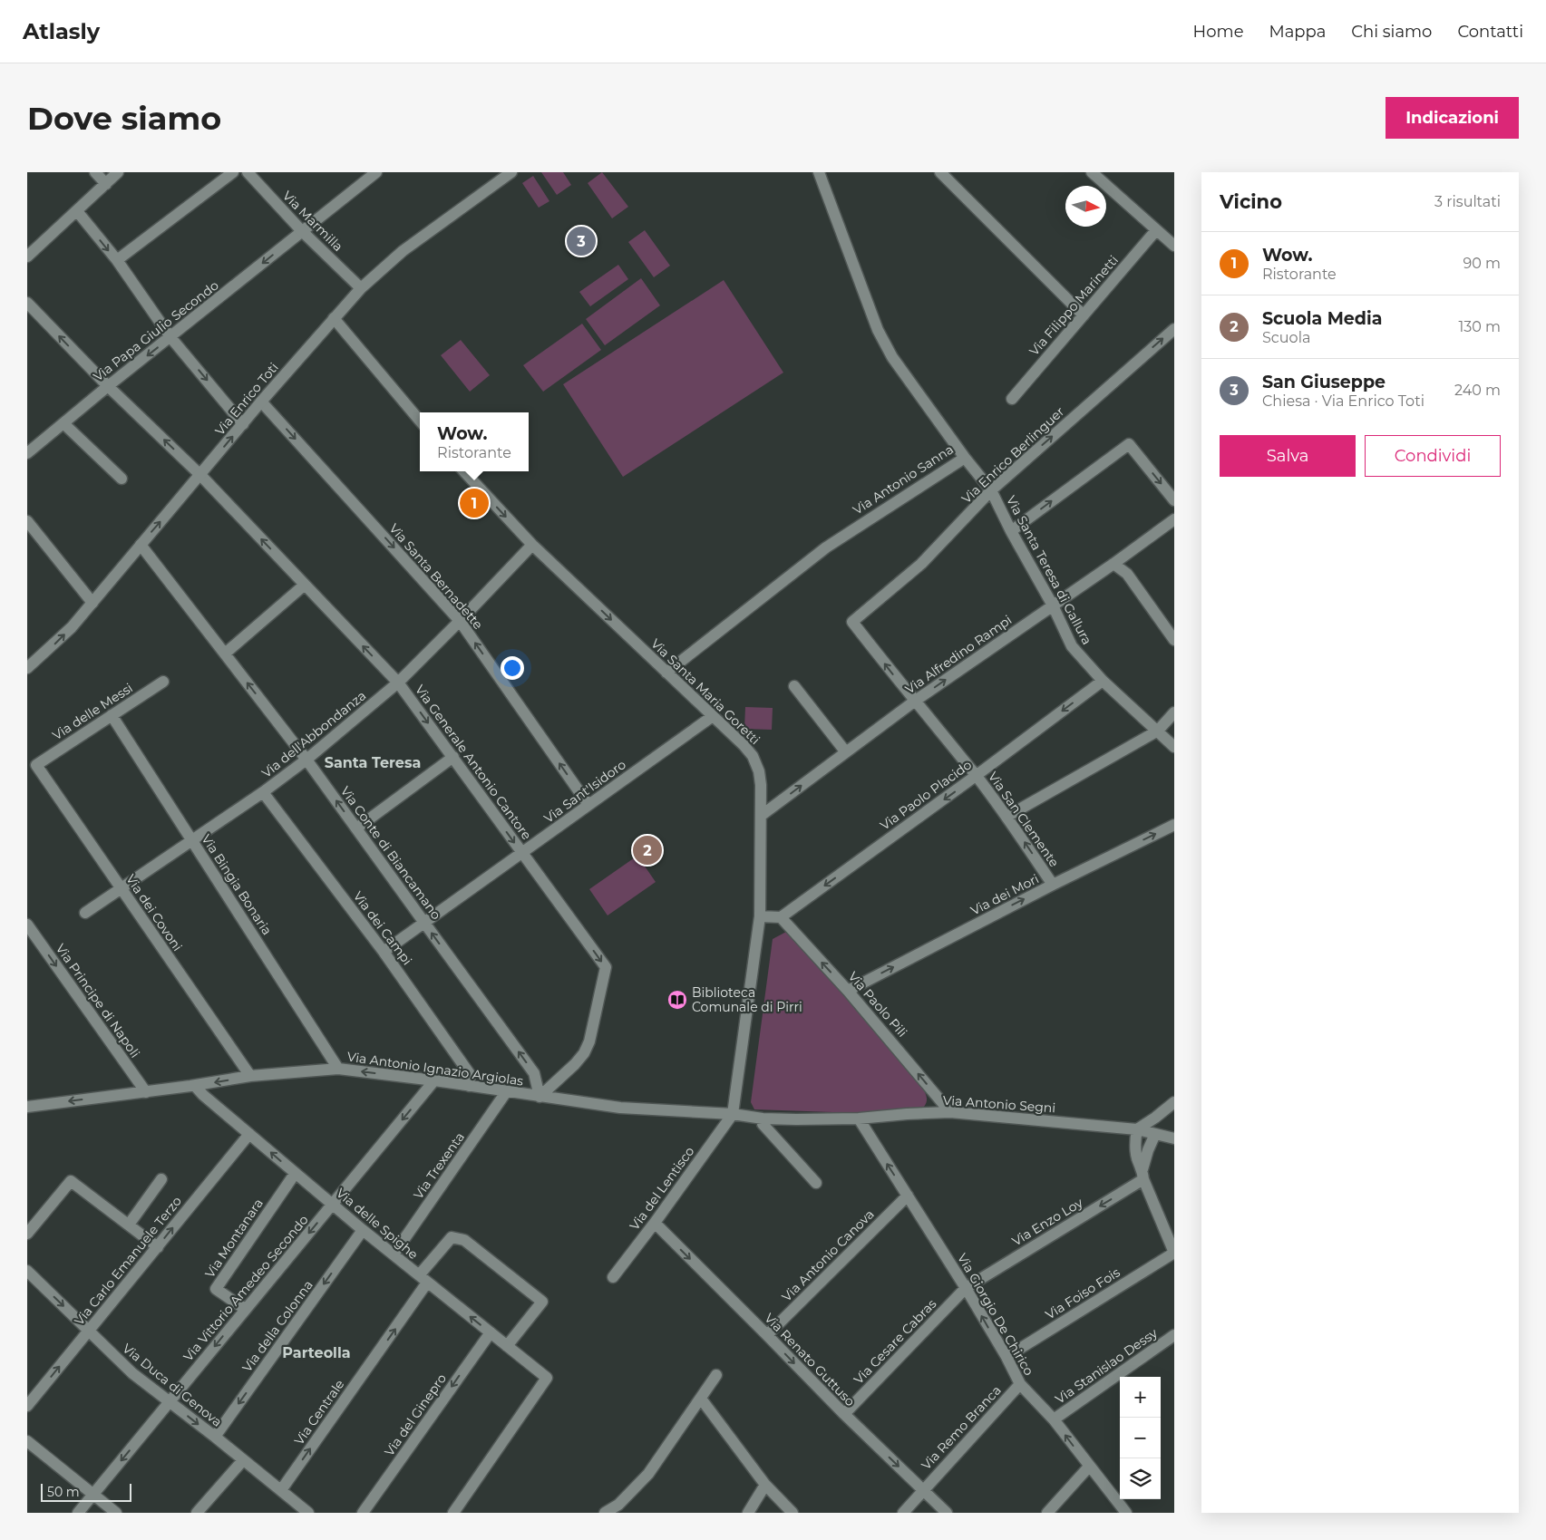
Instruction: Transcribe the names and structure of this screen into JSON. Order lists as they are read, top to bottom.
{
  "streets": {
    "street": [
      "Via Marmilla",
      "Via Filippo Marinetti",
      "Via Papa Giulio Secondo",
      "Via Enrico Toti",
      "Via Enrico Berlinguer",
      "Via Antonio Sanna",
      "Via Santa Teresa di Gallura",
      "Via Santa Bernadette",
      "Via Alfredino Rampi",
      "Via Santa Maria Goretti",
      "Via delle Messi",
      "Via dell'Abbondanza",
      "Via Generale Antonio Cantore",
      "Via Sant'Isidoro",
      "Via Paolo Placido",
      "Via San Clemente",
      "Via Conte di Biancamano",
      "Via Bingia Bonaria",
      "Via dei Mori",
      "Via dei Covoni",
      "Via dei Campi",
      "Via Principe di Napoli",
      "Via Paolo Pili",
      "Via Antonio Ignazio Argiolas",
      "Via Antonio Segni",
      "Via Trexenta",
      "Via del Lentisco",
      "Via Enzo Loy",
      "Via delle Spighe",
      "Via Montanara",
      "Via Antonio Canova",
      "Via Carlo Emanuele Terzo",
      "Via Vittorio Amedeo Secondo",
      "Via Foiso Fois",
      "Via Giorgio De Chirico",
      "Via della Colonna",
      "Via Cesare Cabras",
      "Via Renato Guttuso",
      "Via Stanislao Dessy",
      "Via Duca di Genova",
      "Via Centrale",
      "Via del Ginepro",
      "Via Remo Branca"
    ]
  },
  "crossings": [
    ["Via Marmilla", "Via Papa Giulio Secondo"],
    ["Via Marmilla", "Via Enrico Toti"],
    ["Via Papa Giulio Secondo", "Via Generale Antonio Cantore"],
    ["Via Enrico Toti", "Via Santa Bernadette"],
    ["Via Enrico Toti", "Via Generale Antonio Cantore"],
    ["Via Enrico Toti", "Via Conte di Biancamano"],
    ["Via Enrico Berlinguer", "Via Santa Teresa di Gallura"],
    ["Via Enrico Berlinguer", "Via San Clemente"],
    ["Via Antonio Sanna", "Via Santa Teresa di Gallura"],
    ["Via Antonio Sanna", "Via Santa Maria Goretti"],
    ["Via Santa Teresa di Gallura", "Via Alfredino Rampi"],
    ["Via Santa Teresa di Gallura", "Via Paolo Placido"],
    ["Via Santa Bernadette", "Via dell'Abbondanza"],
    ["Via Santa Bernadette", "Via Sant'Isidoro"],
    ["Via Alfredino Rampi", "Via Santa Maria Goretti"],
    ["Via Alfredino Rampi", "Via San Clemente"],
    ["Via Santa Maria Goretti", "Via dell'Abbondanza"],
    ["Via Santa Maria Goretti", "Via Sant'Isidoro"],
    ["Via Santa Maria Goretti", "Via Antonio Ignazio Argiolas"],
    ["Via Santa Maria Goretti", "Via Antonio Segni"],
    ["Via Santa Maria Goretti", "Via del Lentisco"],
    ["Via delle Messi", "Via Bingia Bonaria"],
    ["Via delle Messi", "Via dei Covoni"],
    ["Via dell'Abbondanza", "Via Generale Antonio Cantore"],
    ["Via dell'Abbondanza", "Via Conte di Biancamano"],
    ["Via dell'Abbondanza", "Via Bingia Bonaria"],
    ["Via dell'Abbondanza", "Via dei Covoni"],
    ["Via dell'Abbondanza", "Via dei Campi"],
    ["Via Generale Antonio Cantore", "Via Sant'Isidoro"],
    ["Via Generale Antonio Cantore", "Via Conte di Biancamano"],
    ["Via Generale Antonio Cantore", "Via Antonio Ignazio Argiolas"],
    ["Via Sant'Isidoro", "Via Conte di Biancamano"],
    ["Via Sant'Isidoro", "Via dei Campi"],
    ["Via Paolo Placido", "Via San Clemente"],
    ["Via Paolo Placido", "Via Paolo Pili"],
    ["Via San Clemente", "Via dei Mori"],
    ["Via Conte di Biancamano", "Via Antonio Ignazio Argiolas"],
    ["Via Bingia Bonaria", "Via Antonio Ignazio Argiolas"],
    ["Via dei Mori", "Via Paolo Pili"],
    ["Via dei Covoni", "Via Antonio Ignazio Argiolas"],
    ["Via dei Campi", "Via Antonio Ignazio Argiolas"],
    ["Via Principe di Napoli", "Via Antonio Ignazio Argiolas"],
    ["Via Paolo Pili", "Via Antonio Segni"],
    ["Via Antonio Ignazio Argiolas", "Via Antonio Segni"],
    ["Via Antonio Ignazio Argiolas", "Via Trexenta"],
    ["Via Antonio Ignazio Argiolas", "Via del Lentisco"],
    ["Via Antonio Ignazio Argiolas", "Via delle Spighe"],
    ["Via Antonio Ignazio Argiolas", "Via Vittorio Amedeo Secondo"],
    ["Via Antonio Segni", "Via del Lentisco"],
    ["Via Antonio Segni", "Via Giorgio De Chirico"],
    ["Via Trexenta", "Via delle Spighe"],
    ["Via del Lentisco", "Via Renato Guttuso"],
    ["Via Enzo Loy", "Via Giorgio De Chirico"],
    ["Via Enzo Loy", "Via Cesare Cabras"],
    ["Via delle Spighe", "Via Montanara"],
    ["Via delle Spighe", "Via Carlo Emanuele Terzo"],
    ["Via delle Spighe", "Via Vittorio Amedeo Secondo"],
    ["Via delle Spighe", "Via della Colonna"],
    ["Via delle Spighe", "Via Centrale"],
    ["Via delle Spighe", "Via del Ginepro"],
    ["Via Montanara", "Via Vittorio Amedeo Secondo"],
    ["Via Antonio Canova", "Via Giorgio De Chirico"],
    ["Via Antonio Canova", "Via Renato Guttuso"],
    ["Via Carlo Emanuele Terzo", "Via Duca di Genova"],
    ["Via Vittorio Amedeo Secondo", "Via Duca di Genova"],
    ["Via Foiso Fois", "Via Giorgio De Chirico"],
    ["Via Giorgio De Chirico", "Via Cesare Cabras"],
    ["Via Giorgio De Chirico", "Via Stanislao Dessy"],
    ["Via Giorgio De Chirico", "Via Remo Branca"],
    ["Via della Colonna", "Via Duca di Genova"],
    ["Via Cesare Cabras", "Via Renato Guttuso"],
    ["Via Renato Guttuso", "Via Remo Branca"],
    ["Via Duca di Genova", "Via Centrale"]
  ],
  "one_way": [
    "Via Enrico Toti",
    "Via Enrico Berlinguer",
    "Via Alfredino Rampi",
    "Via Santa Maria Goretti",
    "Via Conte di Biancamano",
    "Via Principe di Napoli",
    "Via Paolo Pili",
    "Via Antonio Ignazio Argiolas",
    "Via Enzo Loy",
    "Via Carlo Emanuele Terzo",
    "Via Vittorio Amedeo Secondo",
    "Via Giorgio De Chirico",
    "Via della Colonna",
    "Via Renato Guttuso",
    "Via Duca di Genova",
    "Via Centrale",
    "Via del Ginepro"
  ],
  "districts": ["Santa Teresa", "Parteolla"],
  "places": {
    "library": ["Biblioteca Comunale di Pirri"]
  },
  "scale_bar": "50 m",
  "north": "right",
  "page": {
    "header": "Atlasly",
    "nav": [
      "Home",
      "Mappa",
      "Chi siamo",
      "Contatti"
    ],
    "buttons": [
      "Indicazioni",
      ["Salva", "Condividi"]
    ],
    "title": "Dove siamo",
    "heading": ["Vicino", "3 risultati"],
    "pins": ["3", "1", "2"],
    "list": [
      {
        "mark": "1",
        "name": "Wow.",
        "note": "Ristorante",
        "value": "90 m"
      },
      {
        "mark": "2",
        "name": "Scuola Media",
        "note": "Scuola",
        "value": "130 m"
      },
      {
        "mark": "3",
        "name": "San Giuseppe",
        "note": "Chiesa · Via Enrico Toti",
        "value": "240 m"
      }
    ],
    "popup": ["Wow.", "Ristorante"],
    "map_buttons": ["+", "−"],
    "scale": "50 m"
  }
}
